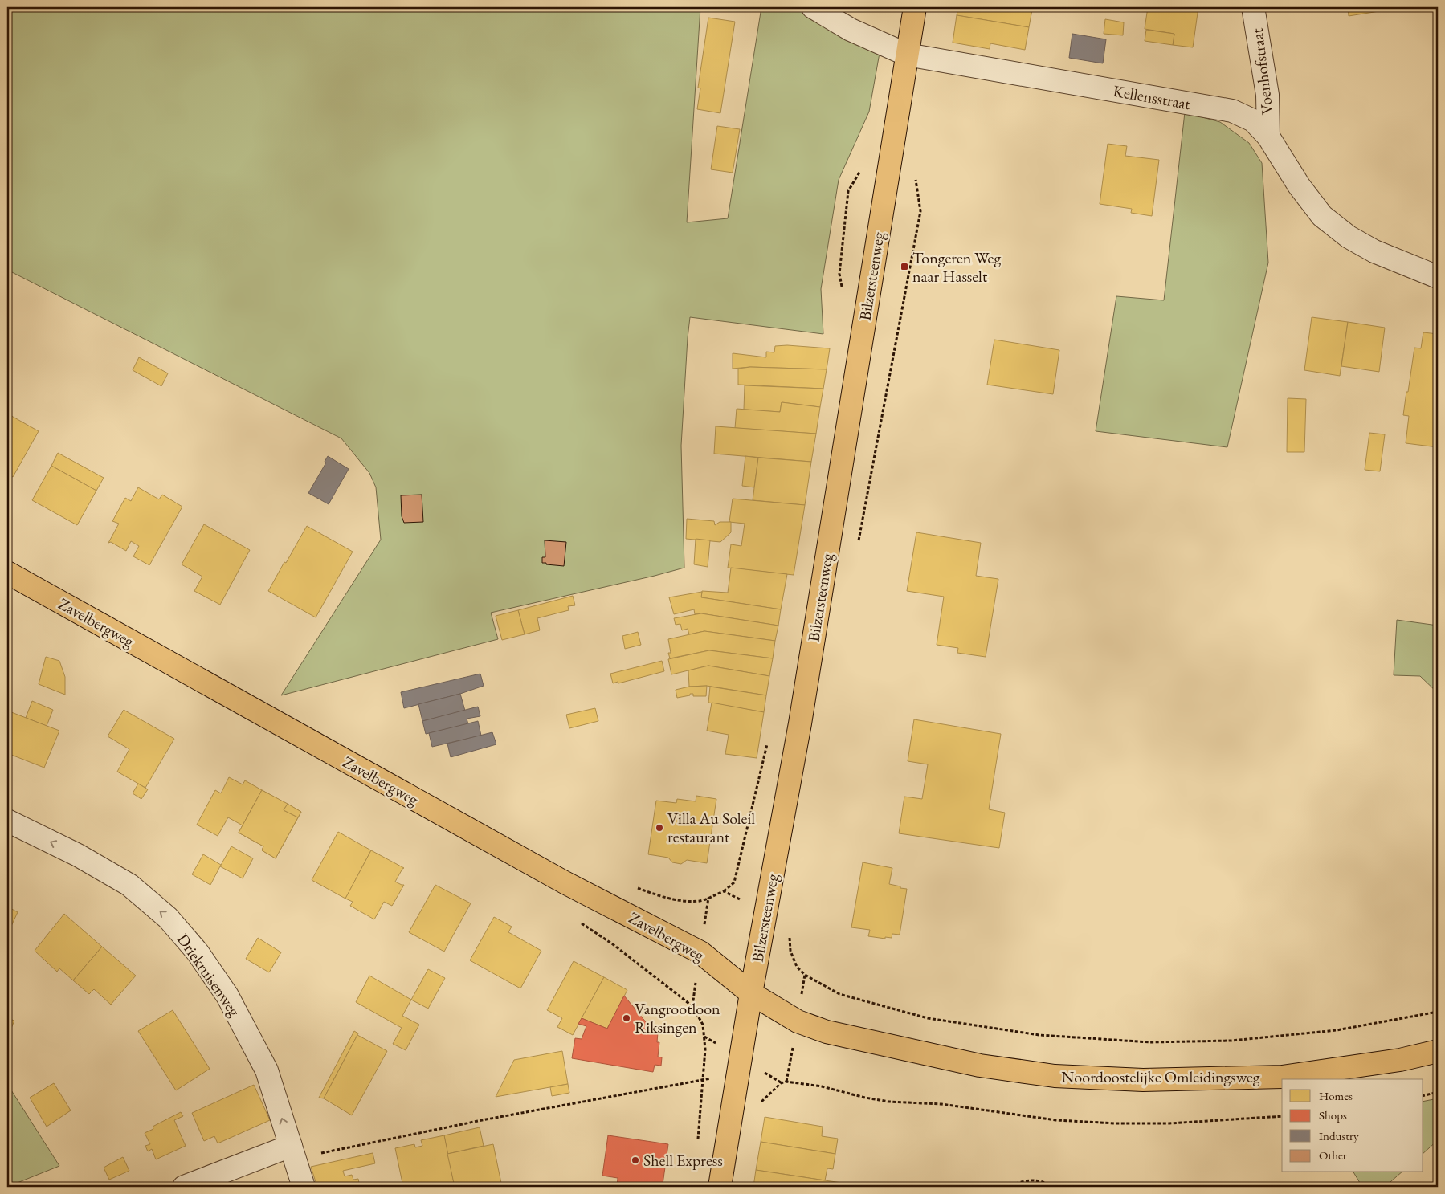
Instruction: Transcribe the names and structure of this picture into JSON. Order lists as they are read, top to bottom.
{
  "streets": {
    "main road": ["Bilzersteenweg", "Zavelbergweg", "Noordoostelijke Omleidingsweg"],
    "street": ["Voenhofstraat", "Kellensstraat", "Driekruisenweg"]
  },
  "crossings": [
    ["Voenhofstraat", "Kellensstraat"],
    ["Kellensstraat", "Bilzersteenweg"],
    ["Bilzersteenweg", "Zavelbergweg"],
    ["Bilzersteenweg", "Noordoostelijke Omleidingsweg"],
    ["Zavelbergweg", "Noordoostelijke Omleidingsweg"]
  ],
  "one_way": ["Driekruisenweg"],
  "places": {
    "transit": ["Tongeren Weg naar Hasselt"],
    "other": ["Villa Au Soleil restaurant", "Vangrootloon Riksingen", "Shell Express"]
  },
  "legend": [
    "Homes",
    "Shops",
    "Industry",
    "Other"
  ]
}
